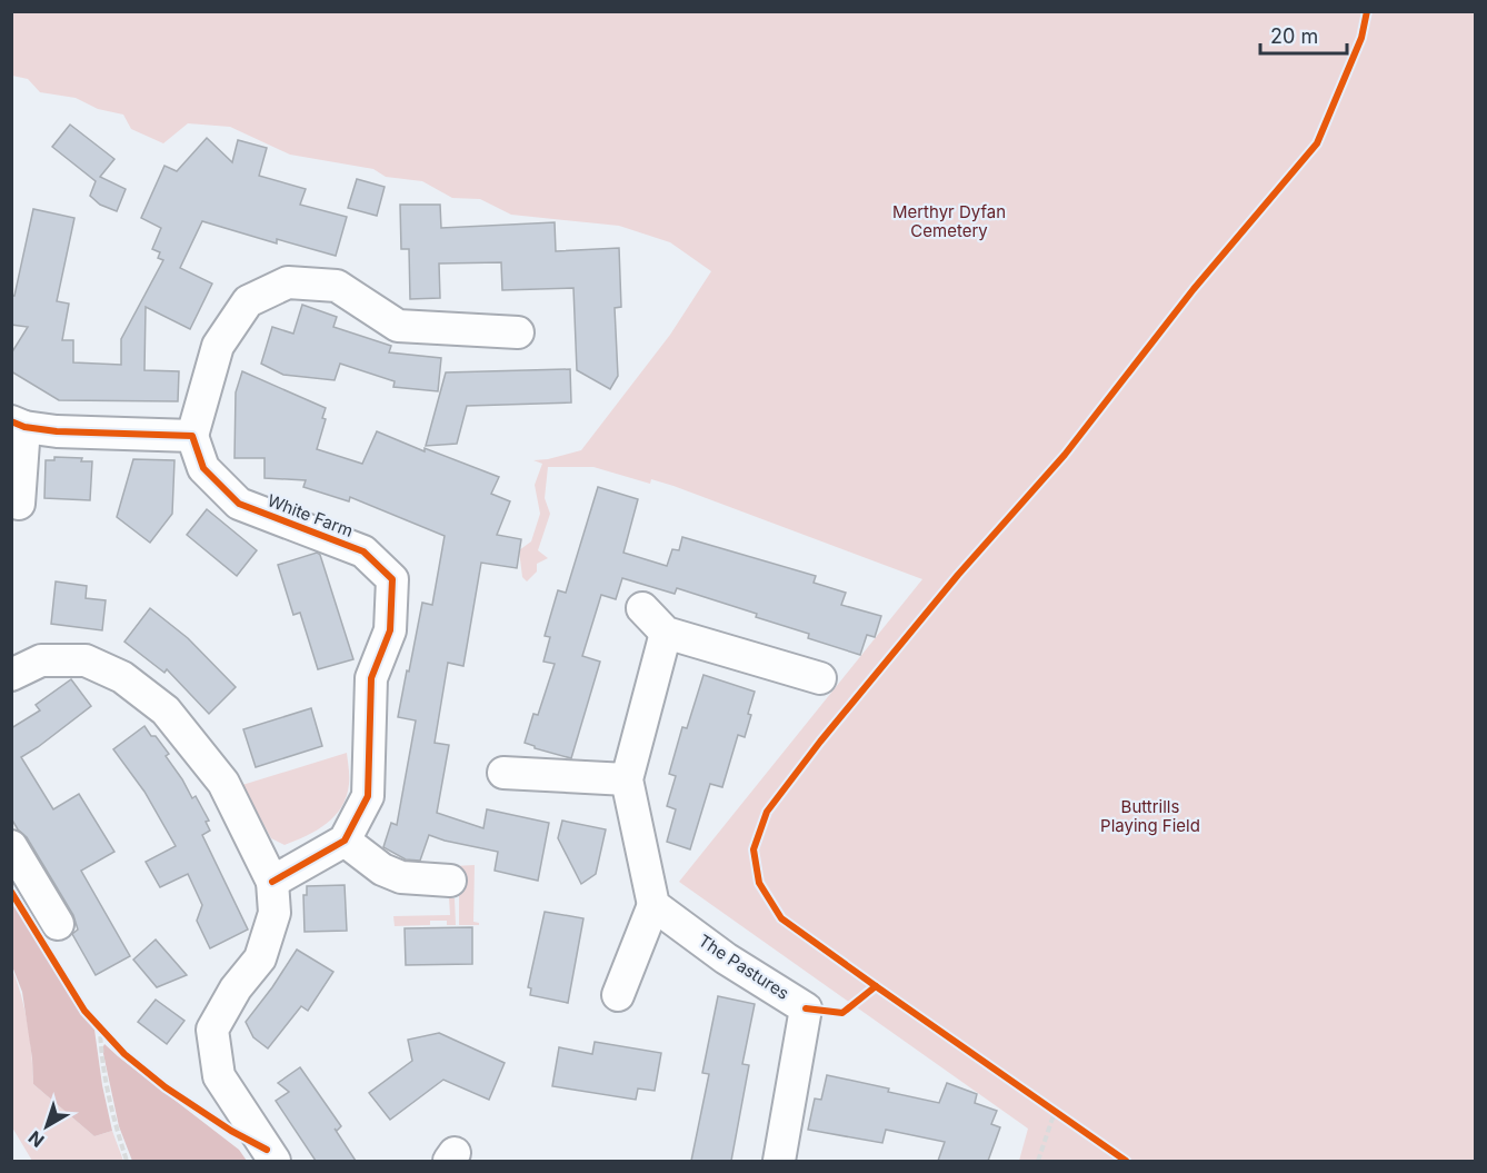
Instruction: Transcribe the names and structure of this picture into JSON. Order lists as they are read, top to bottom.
{
  "streets": {
    "street": ["White Farm", "The Pastures"]
  },
  "parks": ["Merthyr Dyfan Cemetery", "Buttrills Playing Field"],
  "scale_bar": "20 m",
  "north": "bottom left"
}
